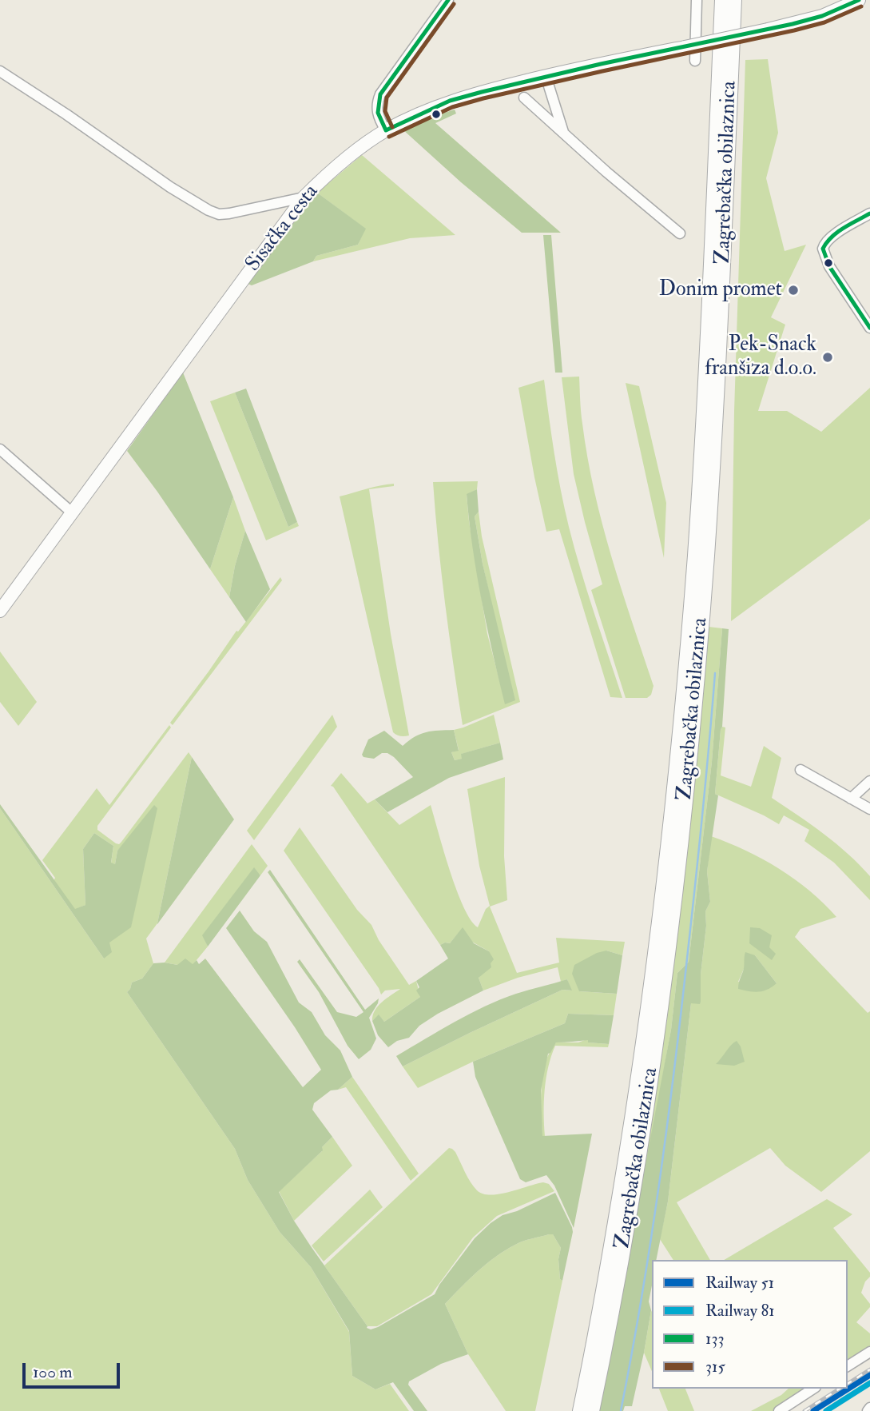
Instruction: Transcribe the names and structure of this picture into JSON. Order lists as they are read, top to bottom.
{
  "streets": {
    "highway": ["Zagrebačka obilaznica"],
    "main road": ["Sisačka cesta"]
  },
  "places": ["Donim promet", "Pek-Snack franšiza d.o.o."],
  "lines": [
    "transit line 133",
    "transit line 315",
    "rail line 51",
    "rail line 81"
  ],
  "legend": [
    "Railway 51",
    "Railway 81",
    "133",
    "315"
  ],
  "scale_bar": "100 m"
}
